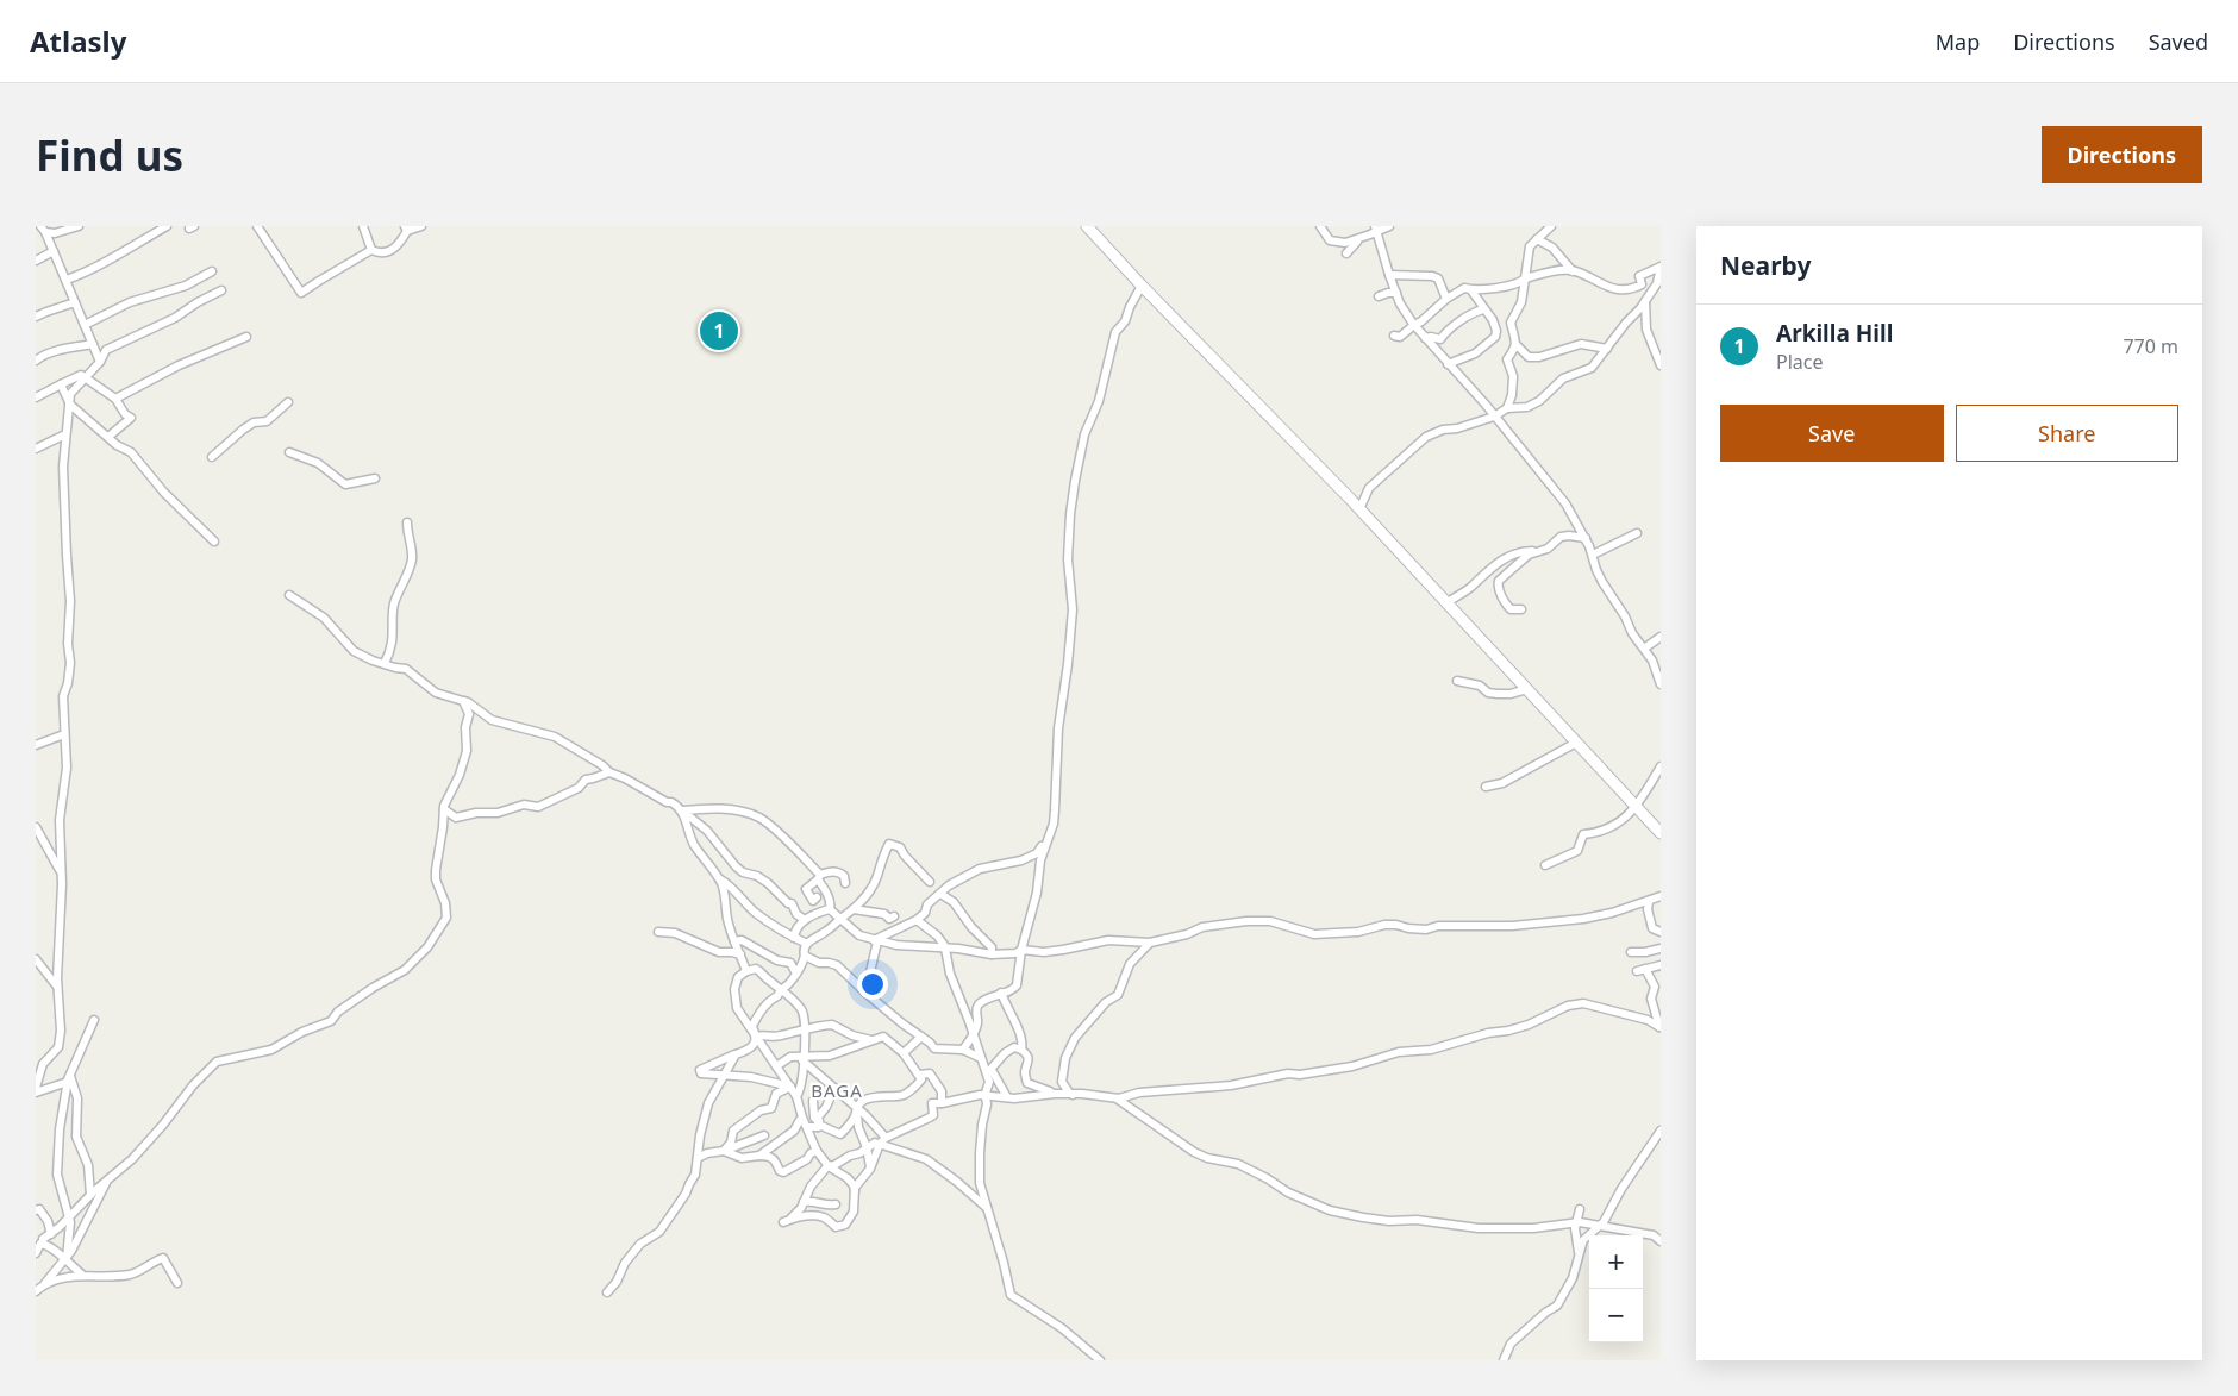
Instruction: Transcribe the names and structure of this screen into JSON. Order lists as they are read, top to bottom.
{
  "districts": ["BAGA"],
  "page": {
    "header": "Atlasly",
    "nav": ["Map", "Directions", "Saved"],
    "buttons": [
      "Directions",
      ["Save", "Share"]
    ],
    "title": "Find us",
    "heading": "Nearby",
    "list": [
      {
        "mark": "1",
        "name": "Arkilla Hill",
        "note": "Place",
        "value": "770 m"
      }
    ],
    "pins": "1",
    "map_buttons": ["+", "−"]
  }
}
